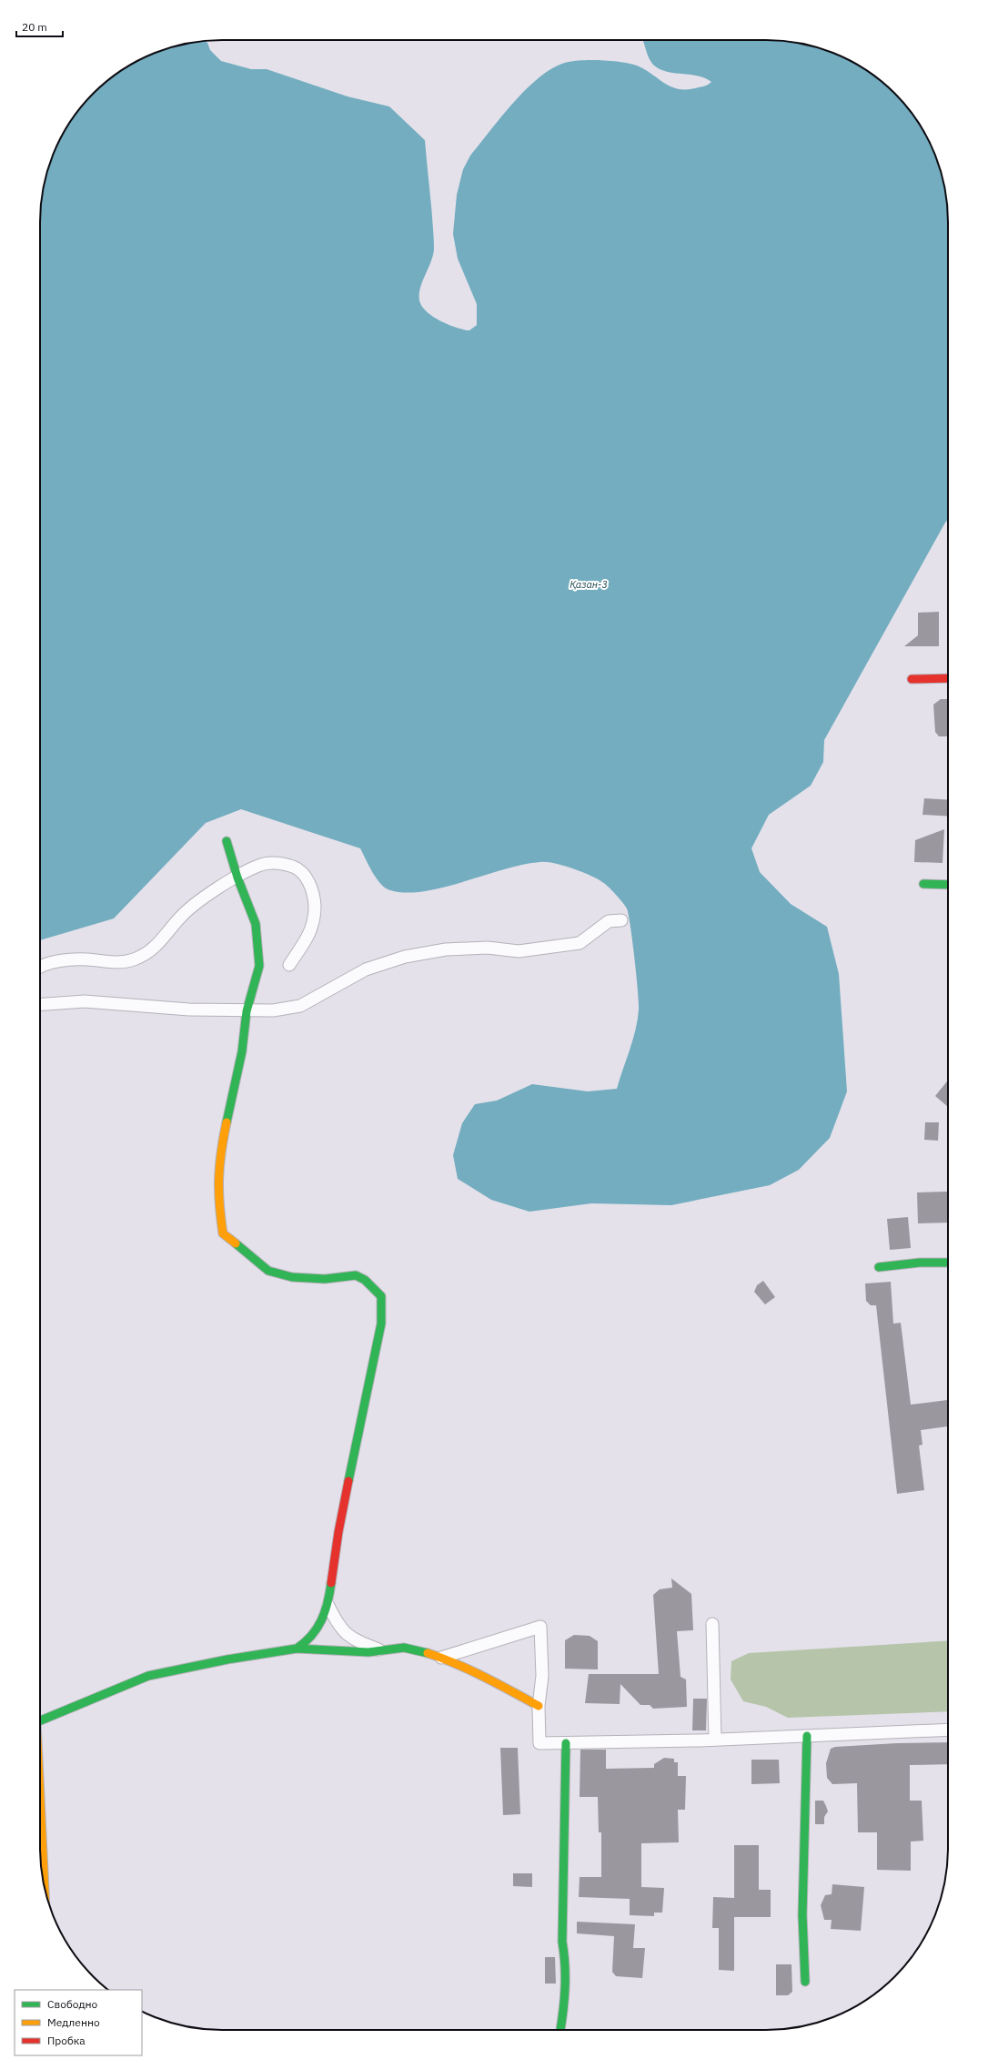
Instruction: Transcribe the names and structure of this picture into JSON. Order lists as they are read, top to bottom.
{
  "water": ["Қазан-3"],
  "legend": ["Свободно", "Медленно", "Пробка"],
  "scale_bar": "20 m"
}
